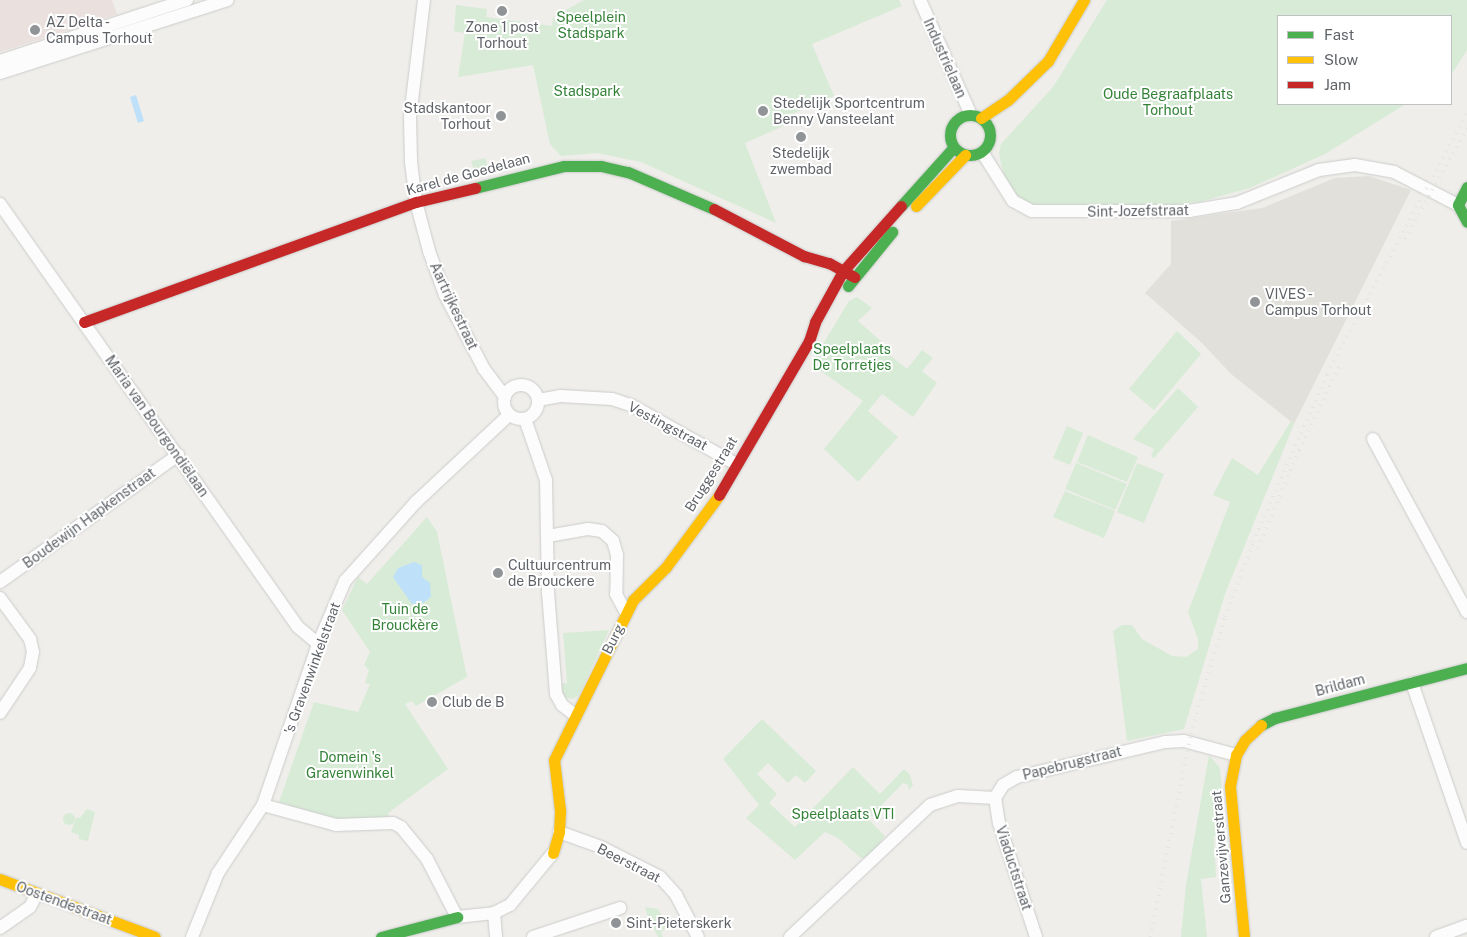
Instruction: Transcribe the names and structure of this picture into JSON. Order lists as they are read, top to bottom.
{
  "streets": {
    "street": [
      "Industrielaan",
      "Karel de Goedelaan",
      "Sint-Jozefstraat",
      "Aartrijkestraat",
      "Maria van Bourgondiëlaan",
      "Vestingstraat",
      "Bruggestraat",
      "Boudewijn Hapkenstraat",
      "Burg",
      "'s Gravenwinkelstraat",
      "Brildam",
      "Papebrugstraat",
      "Ganzevijverstraat",
      "Beerstraat",
      "Viaductstraat",
      "Oostendestraat"
    ]
  },
  "crossings": [
    ["Industrielaan", "Sint-Jozefstraat"],
    ["Industrielaan", "Bruggestraat"],
    ["Karel de Goedelaan", "Aartrijkestraat"],
    ["Karel de Goedelaan", "Maria van Bourgondiëlaan"],
    ["Karel de Goedelaan", "Bruggestraat"],
    ["Sint-Jozefstraat", "Bruggestraat"],
    ["Aartrijkestraat", "Vestingstraat"],
    ["Aartrijkestraat", "'s Gravenwinkelstraat"],
    ["Maria van Bourgondiëlaan", "Boudewijn Hapkenstraat"],
    ["Maria van Bourgondiëlaan", "'s Gravenwinkelstraat"],
    ["Vestingstraat", "Bruggestraat"],
    ["Vestingstraat", "'s Gravenwinkelstraat"],
    ["Bruggestraat", "Burg"],
    ["Burg", "Beerstraat"],
    ["Brildam", "Papebrugstraat"],
    ["Brildam", "Ganzevijverstraat"],
    ["Papebrugstraat", "Ganzevijverstraat"],
    ["Papebrugstraat", "Viaductstraat"]
  ],
  "parks": [
    "Speelplein Stadspark",
    "Stadspark",
    "Oude Begraafplaats Torhout",
    "Speelplaats De Torretjes",
    "Tuin de Brouckère",
    "Domein 's Gravenwinkel",
    "Speelplaats VTI"
  ],
  "places": [
    "Zone 1 post Torhout",
    "AZ Delta - Campus Torhout",
    "Stedelijk Sportcentrum Benny Vansteelant",
    "Stadskantoor Torhout",
    "Stedelijk zwembad",
    "VIVES - Campus Torhout",
    "Cultuurcentrum de Brouckere",
    "Club de B",
    "Sint-Pieterskerk"
  ],
  "legend": ["Fast", "Slow", "Jam"]
}
